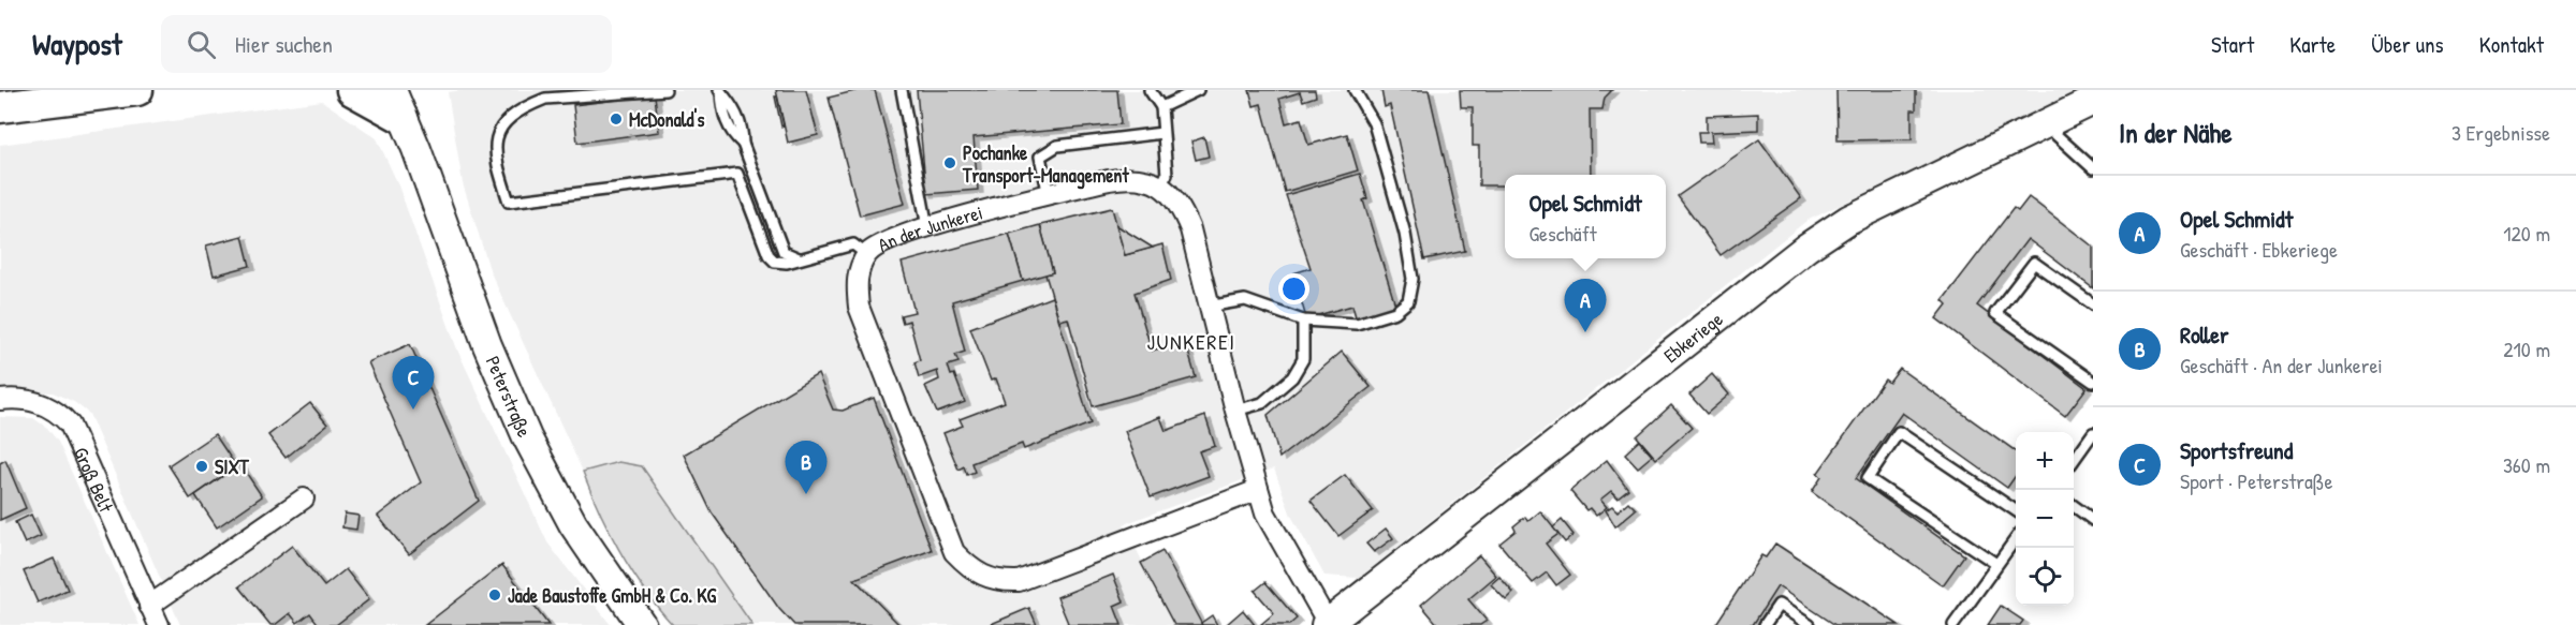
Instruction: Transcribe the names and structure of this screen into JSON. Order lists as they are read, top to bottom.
{
  "streets": {
    "street": [
      "An der Junkerei",
      "Ebkeriege",
      "Peterstraße",
      "Groß Belt"
    ]
  },
  "districts": ["JUNKEREI"],
  "places": [
    "McDonald's",
    "Pochanke Transport-Management",
    "SIXT",
    "Jade Baustoffe GmbH & Co. KG"
  ],
  "page": {
    "header": "Waypost",
    "search": "Hier suchen",
    "nav": [
      "Start",
      "Karte",
      "Über uns",
      "Kontakt"
    ],
    "heading": ["In der Nähe", "3 Ergebnisse"],
    "list": [
      {
        "mark": "A",
        "name": "Opel Schmidt",
        "note": "Geschäft · Ebkeriege",
        "value": "120 m"
      },
      {
        "mark": "B",
        "name": "Roller",
        "note": "Geschäft · An der Junkerei",
        "value": "210 m"
      },
      {
        "mark": "C",
        "name": "Sportsfreund",
        "note": "Sport · Peterstraße",
        "value": "360 m"
      }
    ],
    "popup": ["Opel Schmidt", "Geschäft"],
    "pins": ["A", "C", "B"],
    "map_buttons": ["+", "−"]
  }
}
